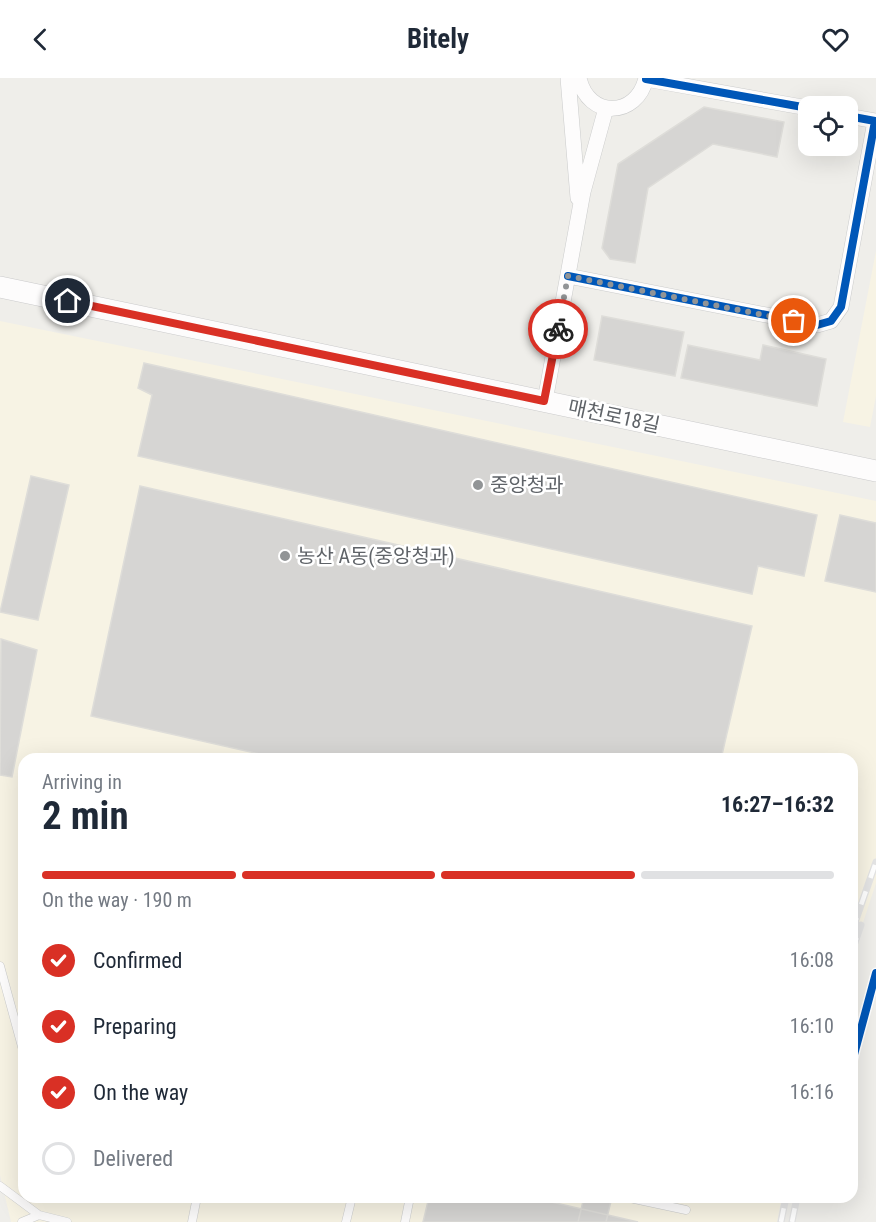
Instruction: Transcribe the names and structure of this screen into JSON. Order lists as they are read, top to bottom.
{
  "streets": {
    "main road": ["매천로18길"]
  },
  "places": ["중앙청과", "농산 A동(중앙청과)"],
  "page": {
    "header": "Bitely",
    "heading": ["2 min", "Arriving in", "16:27–16:32"],
    "bar": "On the way · 190 m",
    "list": [
      ["Confirmed", "16:08"],
      ["Preparing", "16:10"],
      ["On the way", "16:16"],
      "Delivered"
    ]
  }
}
